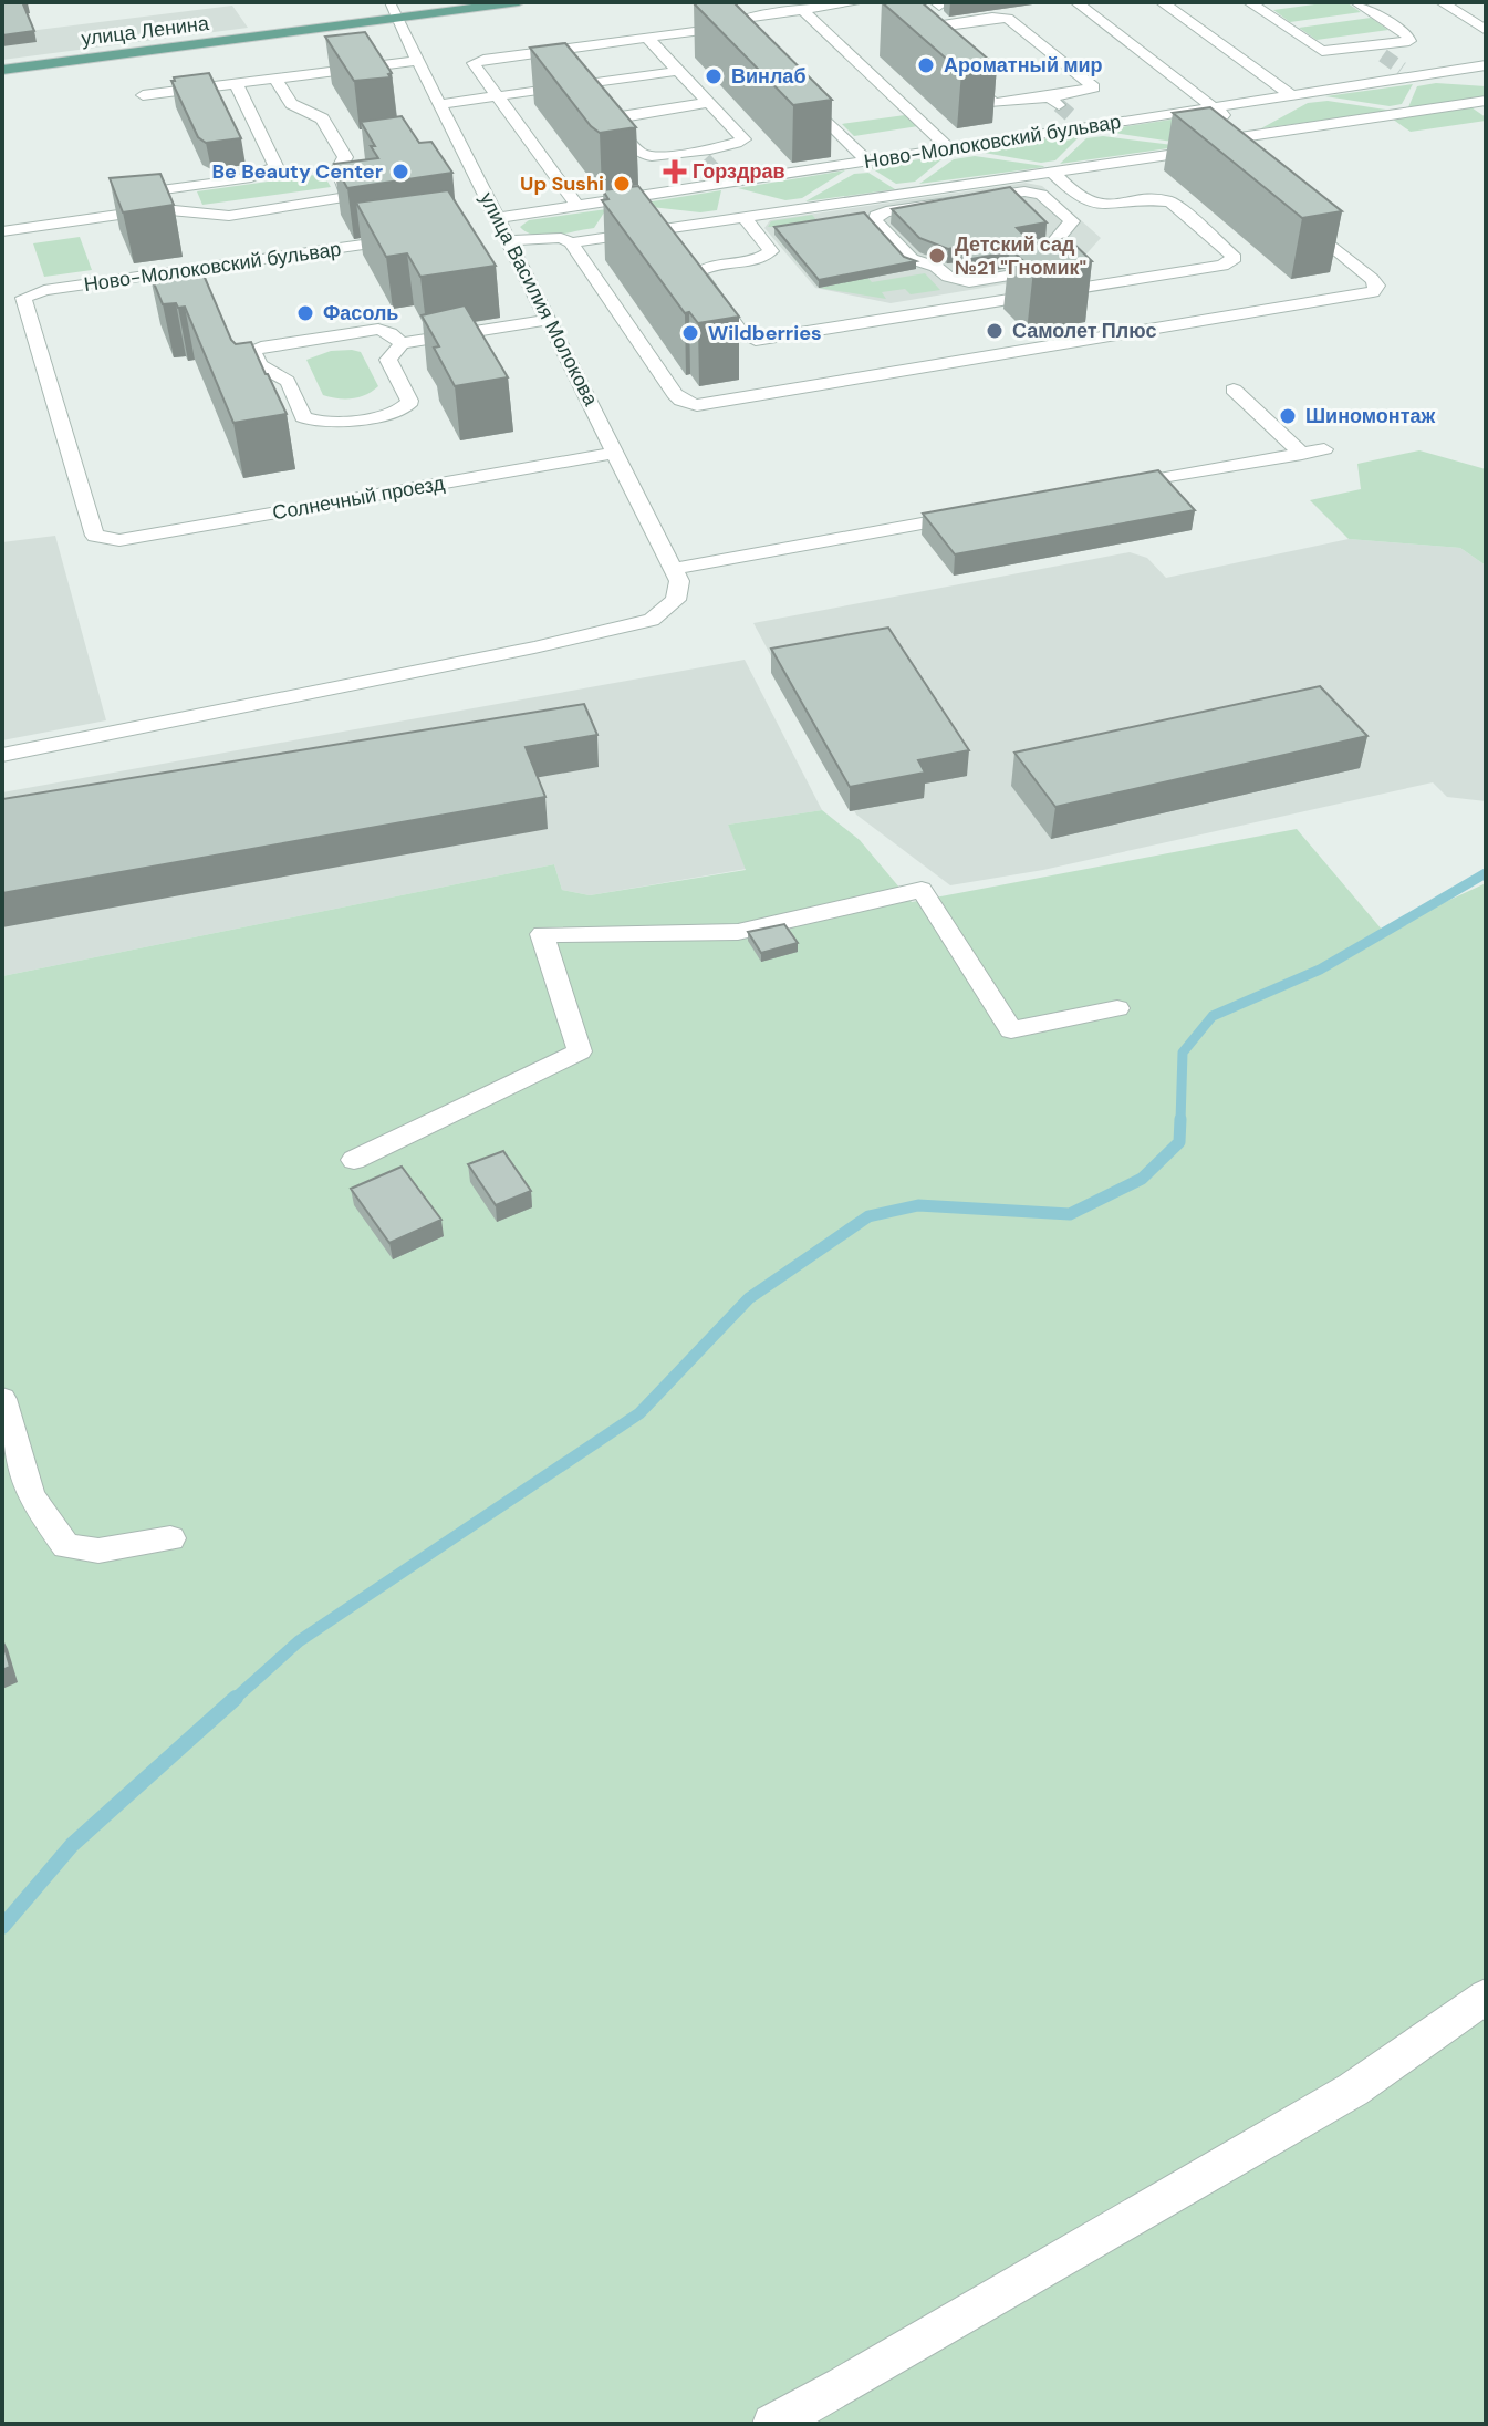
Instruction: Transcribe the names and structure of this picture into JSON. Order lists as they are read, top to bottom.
{
  "streets": {
    "main road": ["улица Ленина"],
    "street": ["Ново-Молоковский бульвар", "улица Василия Молокова", "Солнечный проезд"]
  },
  "crossings": [
    ["улица Ленина", "улица Василия Молокова"],
    ["Ново-Молоковский бульвар", "улица Василия Молокова"],
    ["Ново-Молоковский бульвар", "Солнечный проезд"],
    ["улица Василия Молокова", "Солнечный проезд"]
  ],
  "places": {
    "other": [
      "Ароматный мир",
      "Винлаб",
      "Be Beauty Center",
      "Up Sushi",
      "Детский сад №21 \"Гномик\"",
      "Фасоль",
      "Самолет Плюс",
      "Wildberries",
      "Шиномонтаж"
    ],
    "health": ["Горздрав"]
  }
}
